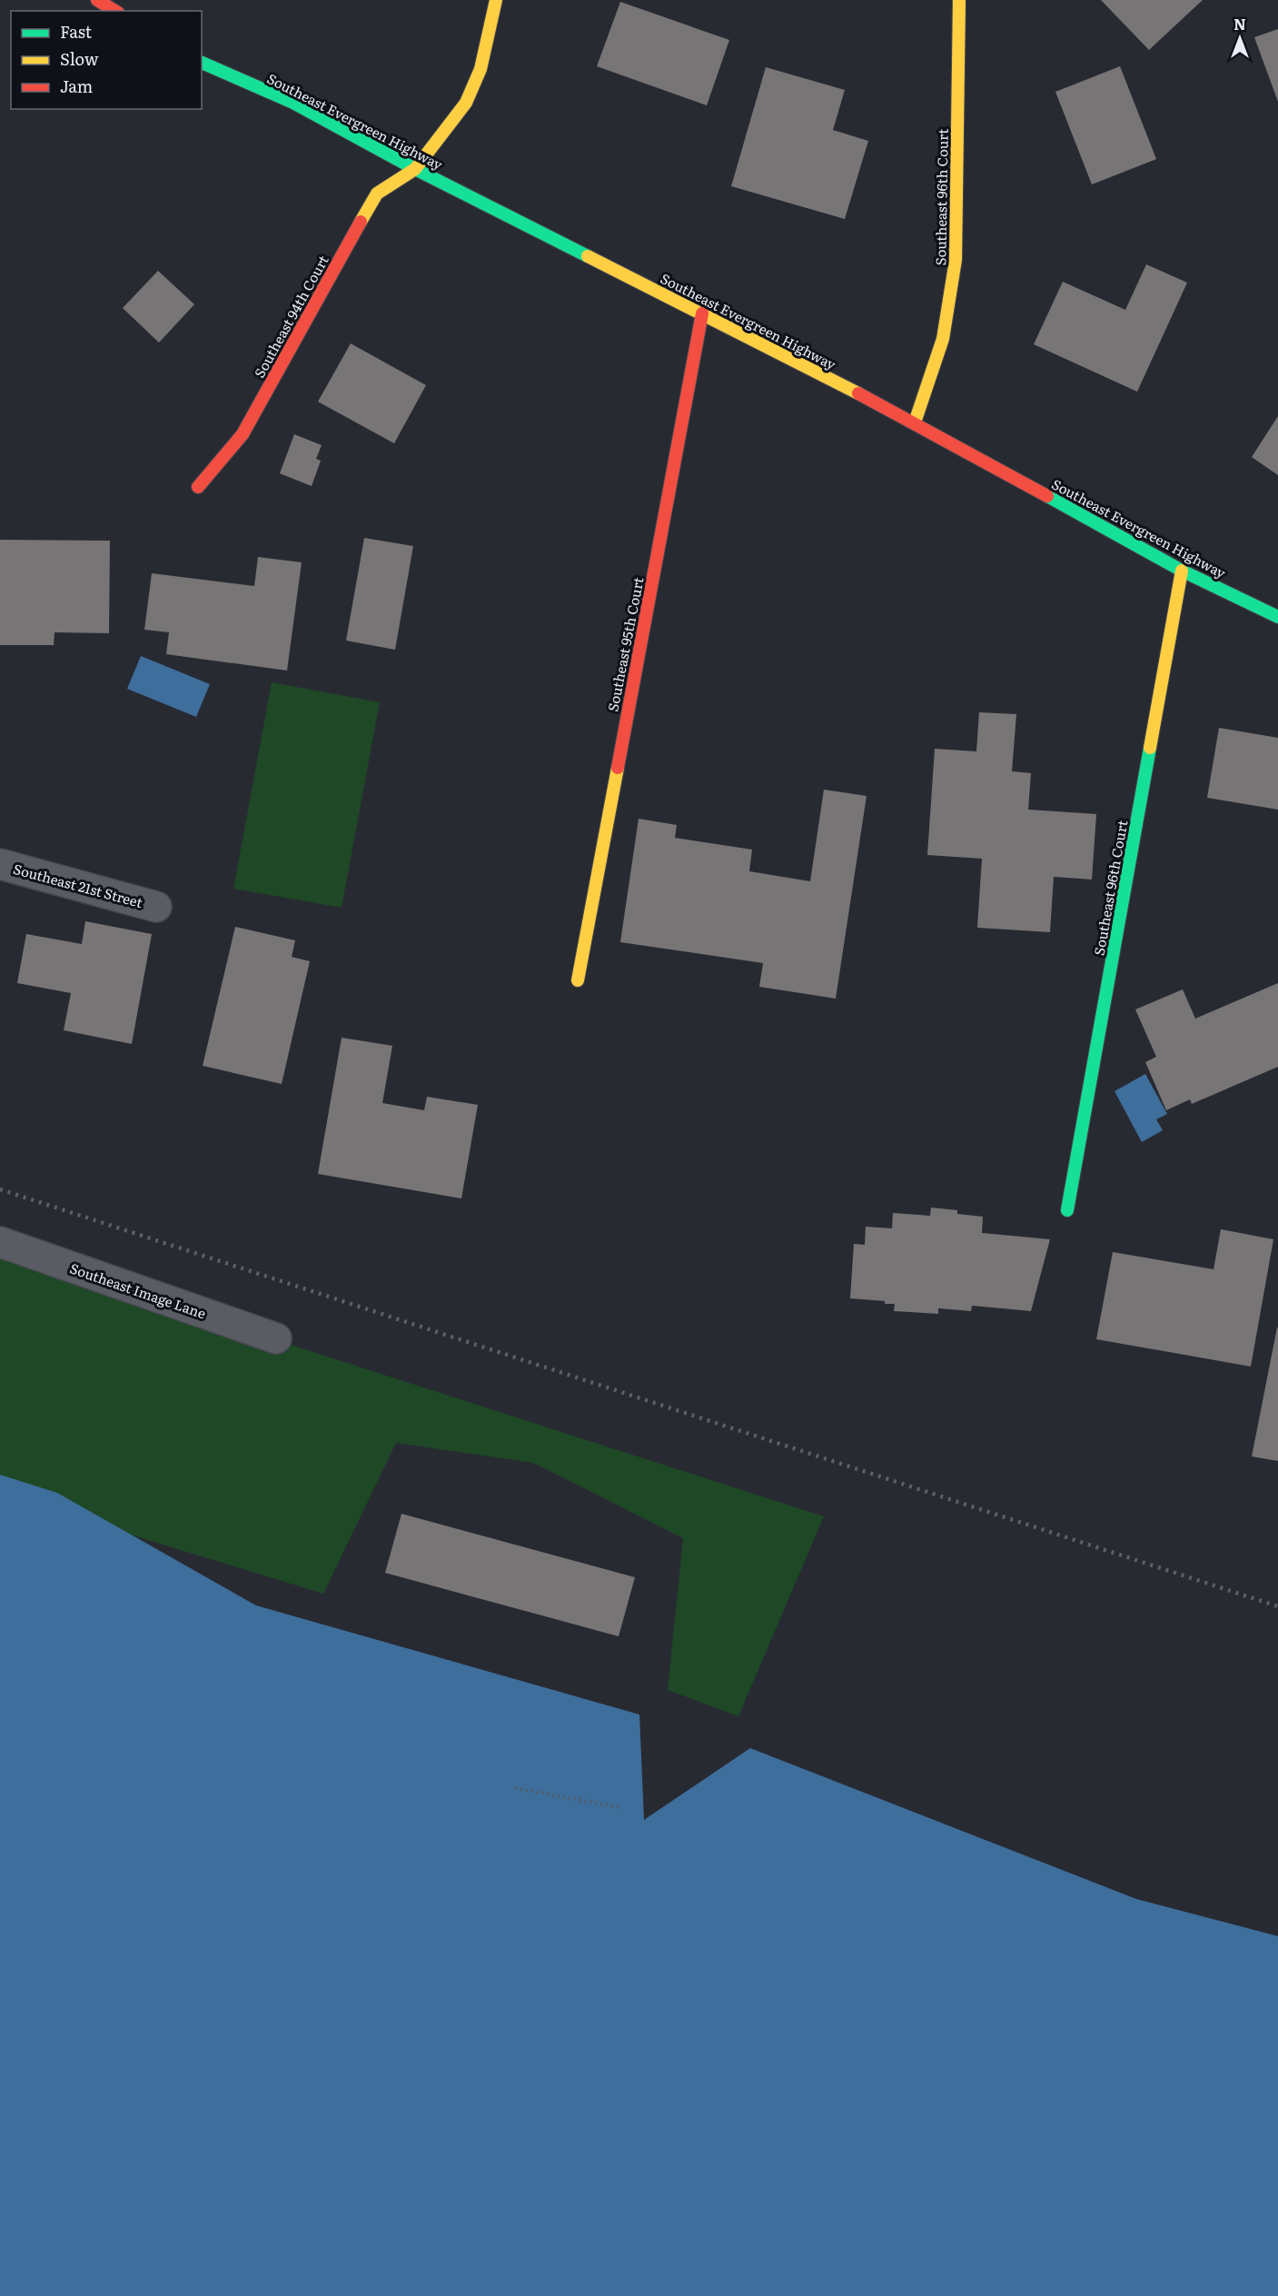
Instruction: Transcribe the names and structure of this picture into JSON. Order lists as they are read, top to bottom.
{
  "streets": {
    "street": [
      "Southeast Evergreen Highway",
      "Southeast 96th Court",
      "Southeast 94th Court",
      "Southeast 95th Court",
      "Southeast 21st Street",
      "Southeast Image Lane"
    ]
  },
  "crossings": [
    ["Southeast Evergreen Highway", "Southeast 96th Court"],
    ["Southeast Evergreen Highway", "Southeast 94th Court"],
    ["Southeast Evergreen Highway", "Southeast 95th Court"]
  ],
  "legend": ["Fast", "Slow", "Jam"],
  "north": "top"
}
